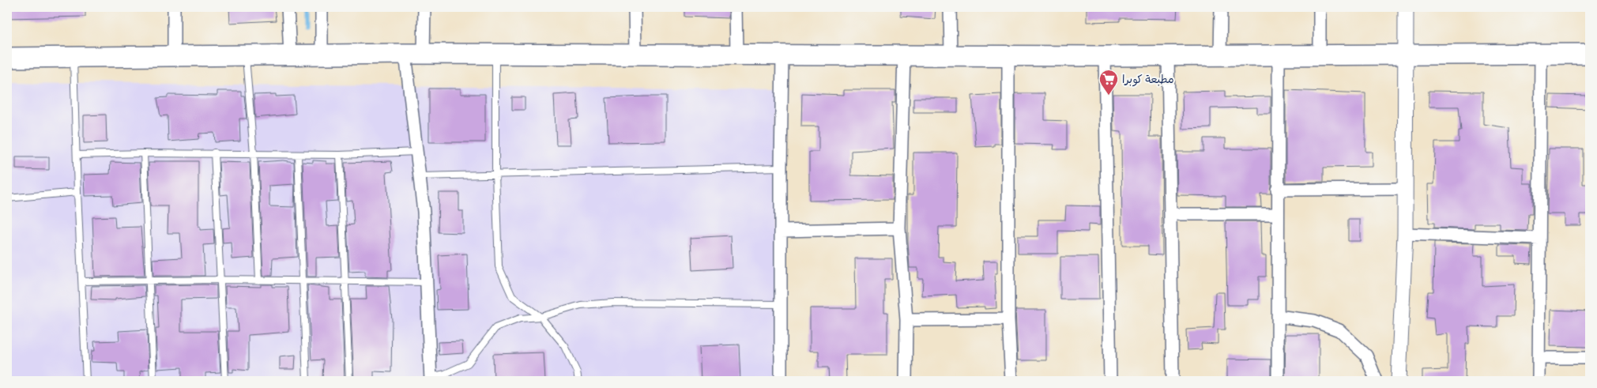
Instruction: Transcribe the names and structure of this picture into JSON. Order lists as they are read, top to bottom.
{
  "places": {
    "supermarket": ["مطبعة كوبرا"]
  }
}
